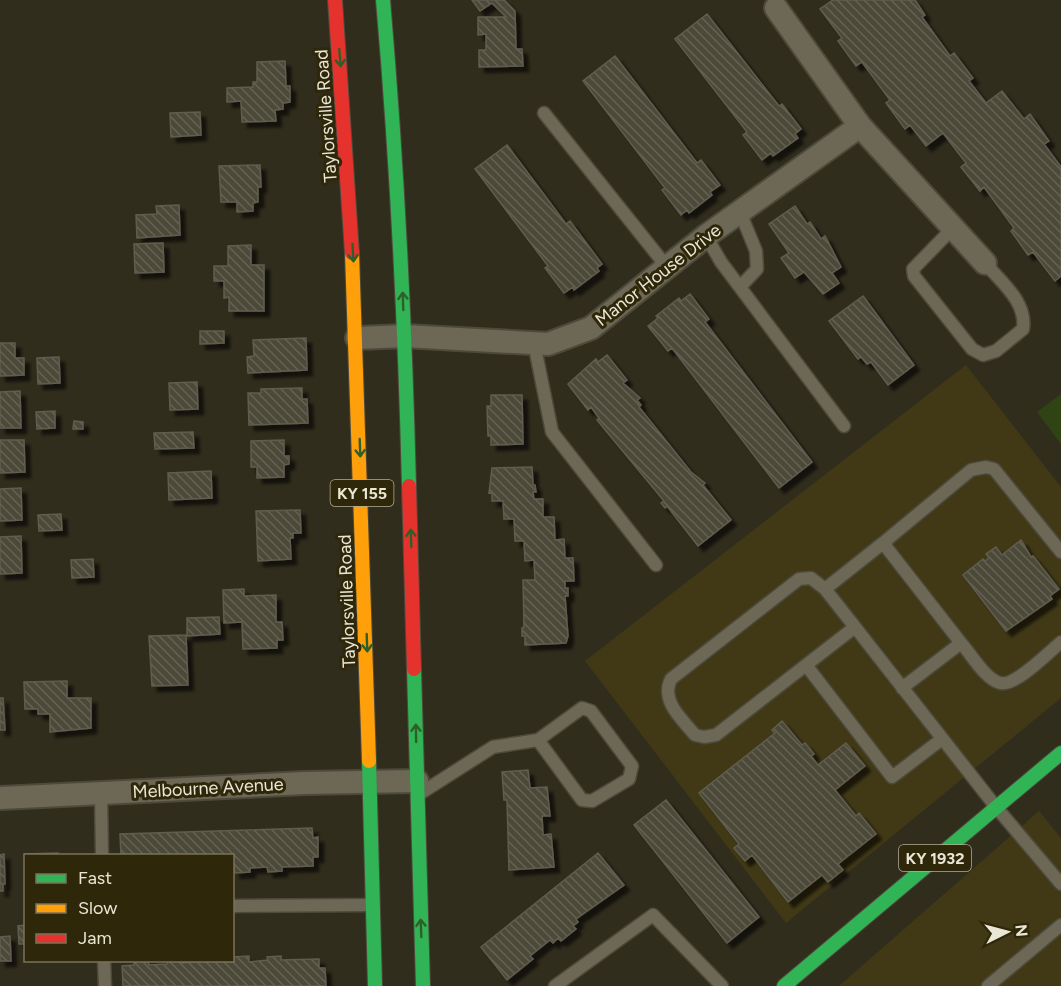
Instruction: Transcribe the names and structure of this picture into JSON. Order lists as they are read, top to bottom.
{
  "streets": {
    "main road": ["Taylorsville Road", "KY 155", "KY 1932"],
    "street": ["Manor House Drive", "Melbourne Avenue"]
  },
  "crossings": [
    ["Taylorsville Road", "Manor House Drive"],
    ["Taylorsville Road", "Melbourne Avenue"],
    ["Manor House Drive", "KY 155"],
    ["KY 155", "Melbourne Avenue"]
  ],
  "legend": ["Fast", "Slow", "Jam"],
  "north": "right"
}
